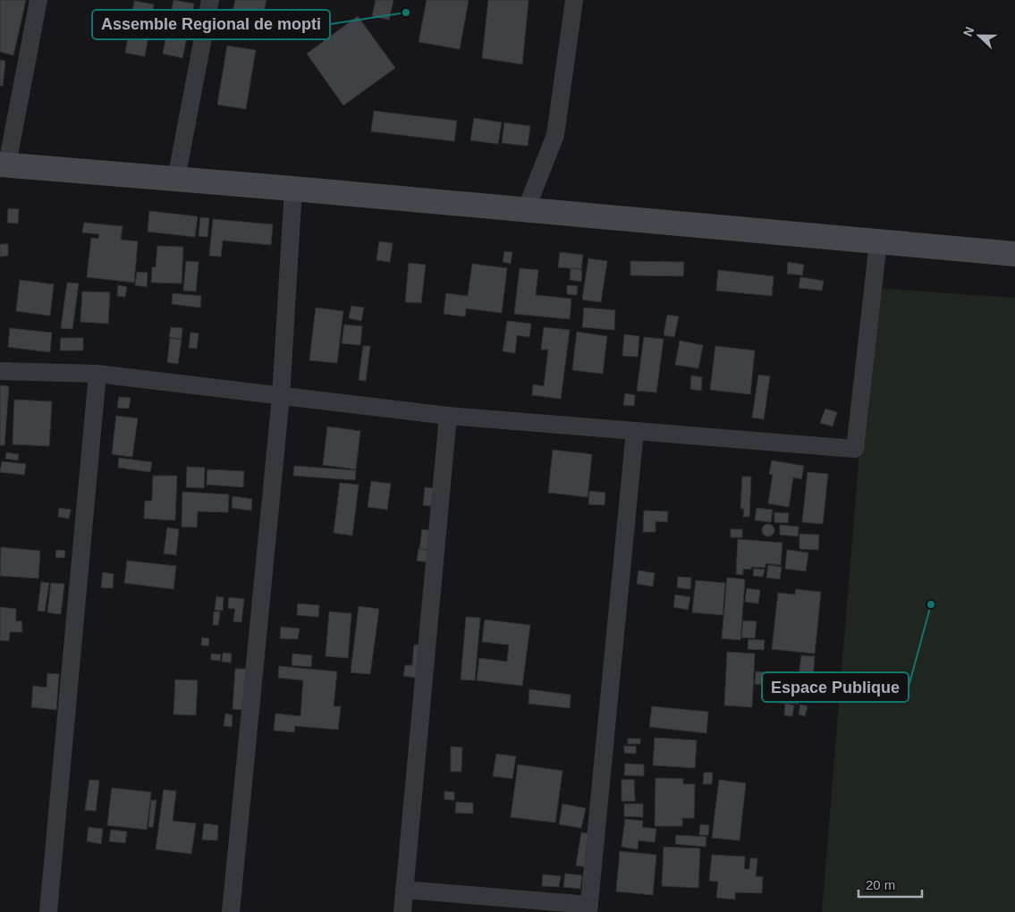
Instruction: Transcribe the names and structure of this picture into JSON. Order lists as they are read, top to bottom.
{
  "places": ["Assemble Regional de mopti", "Espace Publique"],
  "scale_bar": "20 m",
  "north": "left"
}
